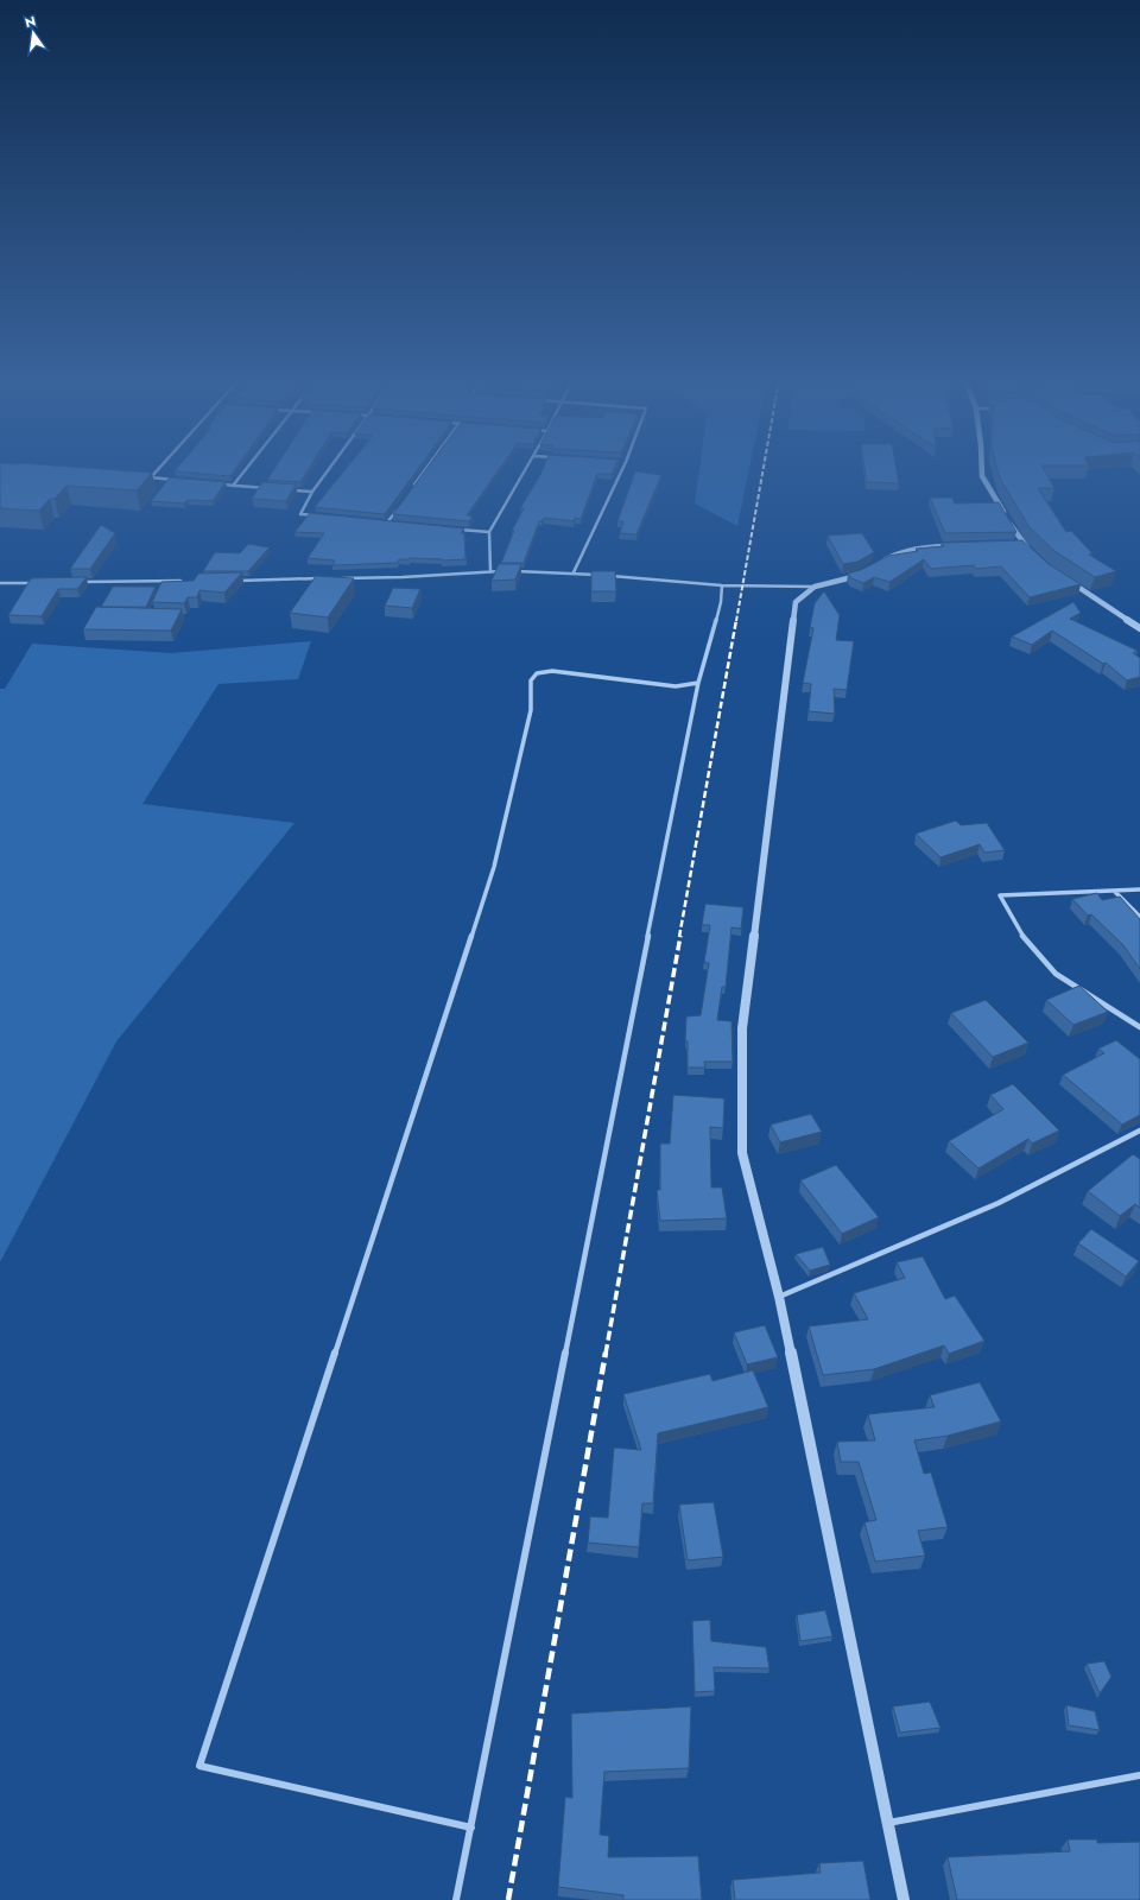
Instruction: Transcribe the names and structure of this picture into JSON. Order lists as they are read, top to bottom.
{
  "north": "top"
}
